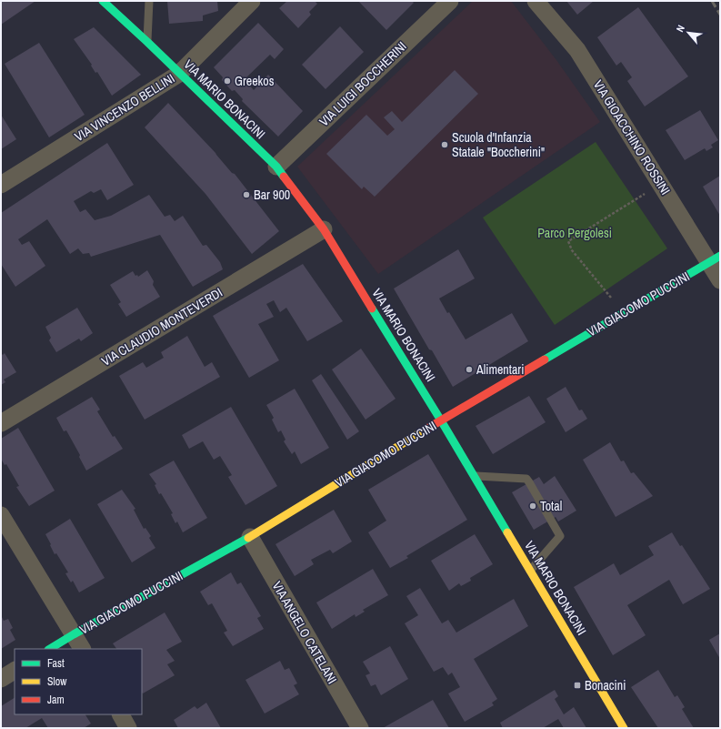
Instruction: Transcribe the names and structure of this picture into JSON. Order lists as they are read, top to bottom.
{
  "streets": {
    "main road": ["VIA MARIO BONACINI", "VIA GIACOMO PUCCINI"],
    "street": [
      "VIA LUIGI BOCCHERINI",
      "VIA VINCENZO BELLINI",
      "VIA GIOACCHINO ROSSINI",
      "VIA CLAUDIO MONTEVERDI",
      "VIA ANGELO CATELANI"
    ]
  },
  "crossings": [
    ["VIA LUIGI BOCCHERINI", "VIA MARIO BONACINI"],
    ["VIA MARIO BONACINI", "VIA VINCENZO BELLINI"],
    ["VIA MARIO BONACINI", "VIA GIACOMO PUCCINI"],
    ["VIA MARIO BONACINI", "VIA CLAUDIO MONTEVERDI"],
    ["VIA GIOACCHINO ROSSINI", "VIA GIACOMO PUCCINI"],
    ["VIA GIACOMO PUCCINI", "VIA ANGELO CATELANI"]
  ],
  "parks": ["Parco Pergolesi"],
  "places": {
    "other": [
      "Greekos",
      "Scuola d'Infanzia Statale \"Boccherini\"",
      "Bar 900",
      "Alimentari",
      "Total"
    ],
    "transit": ["Bonacini"]
  },
  "legend": ["Fast", "Slow", "Jam"],
  "north": "top left"
}
